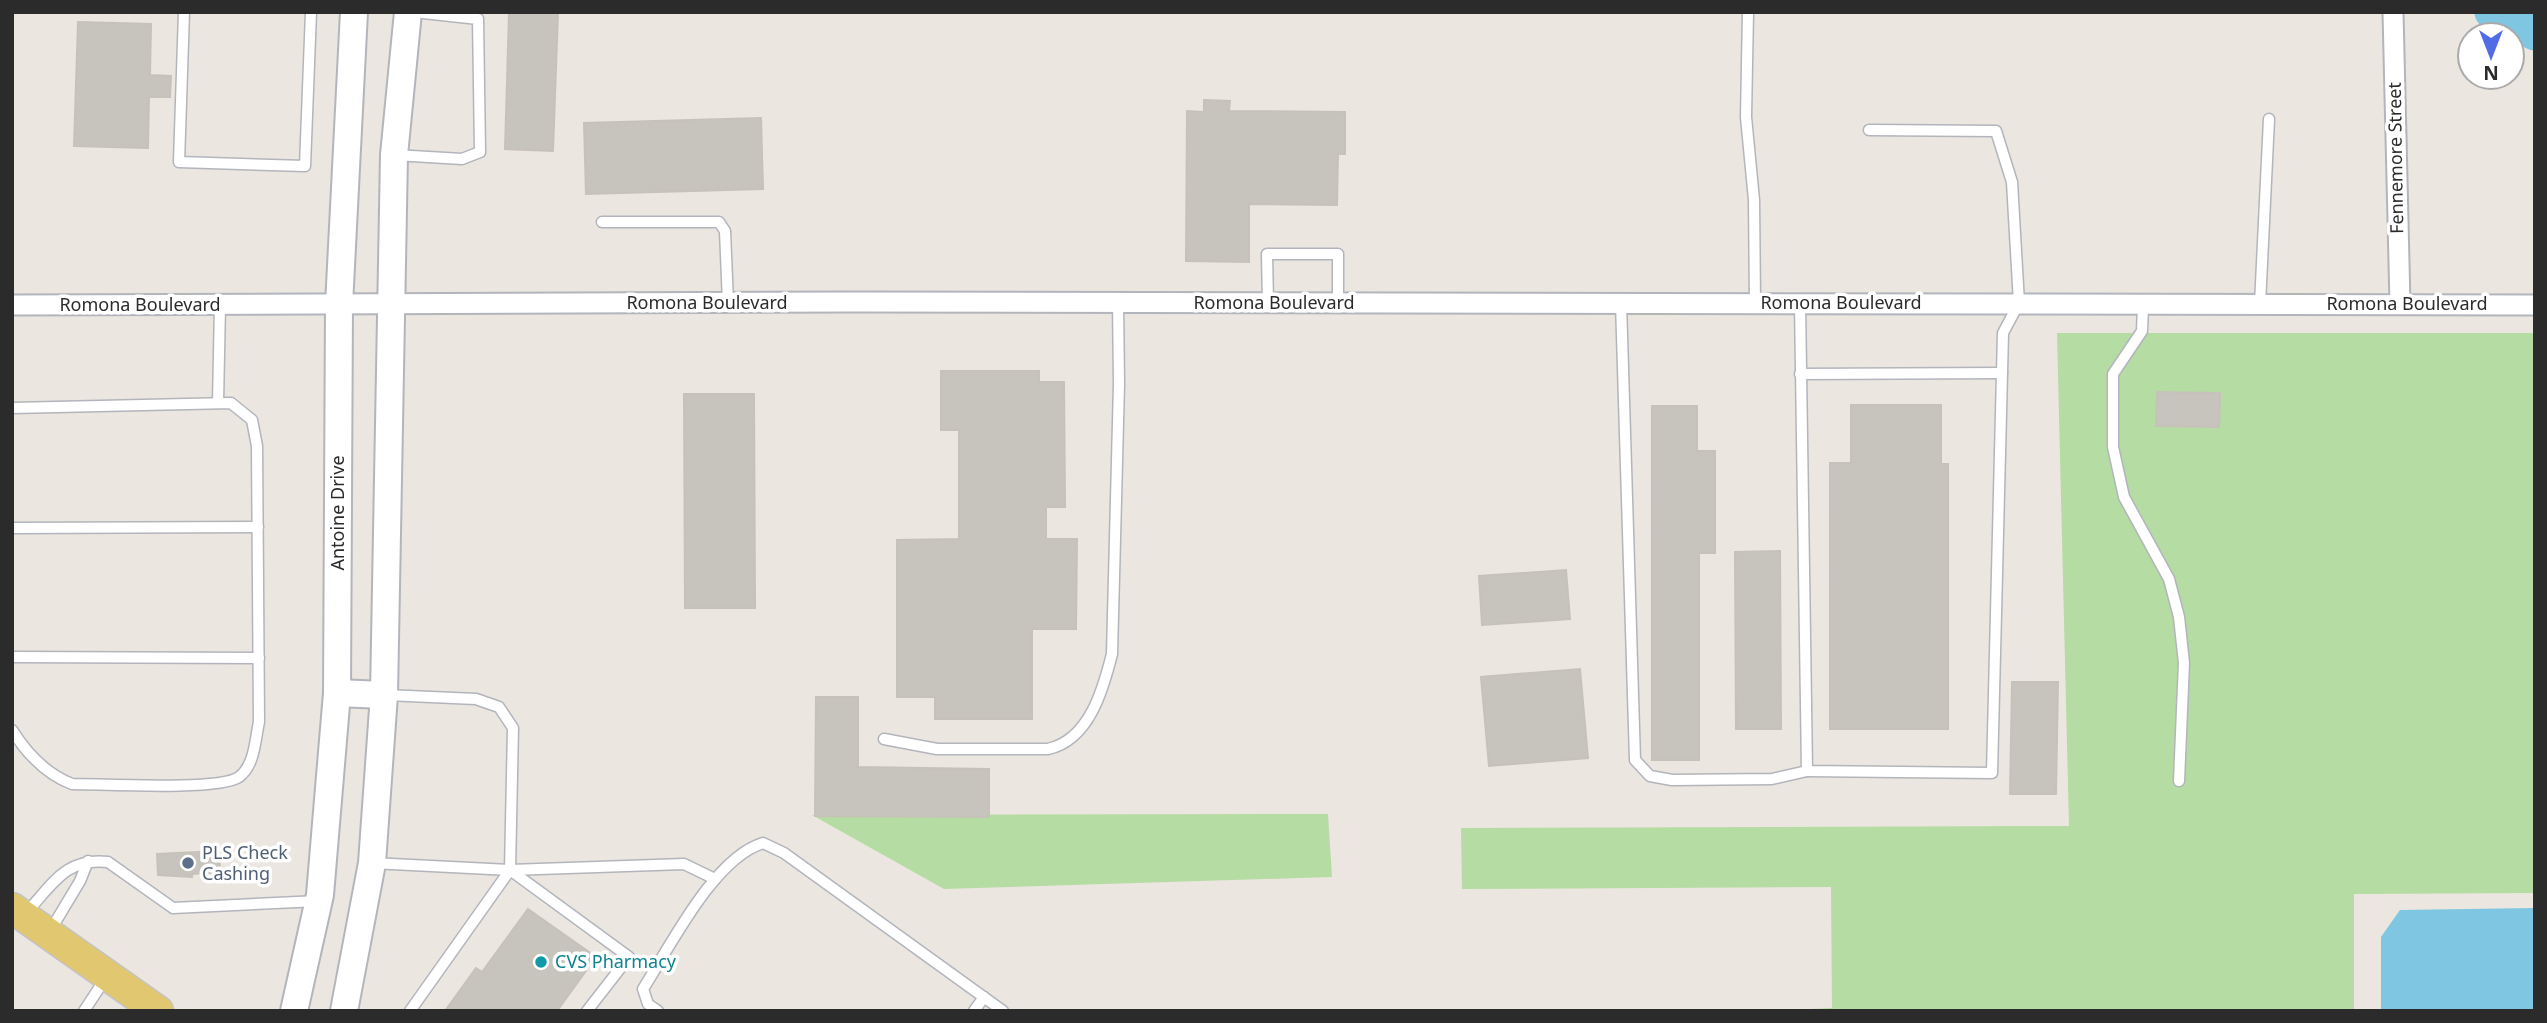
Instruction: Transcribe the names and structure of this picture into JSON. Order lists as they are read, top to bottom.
{
  "streets": {
    "main road": ["Antoine Drive"],
    "street": ["Fennemore Street", "Romona Boulevard"]
  },
  "crossings": [
    ["Fennemore Street", "Romona Boulevard"],
    ["Romona Boulevard", "Antoine Drive"]
  ],
  "places": ["PLS Check Cashing", "CVS Pharmacy"],
  "north": "bottom"
}
